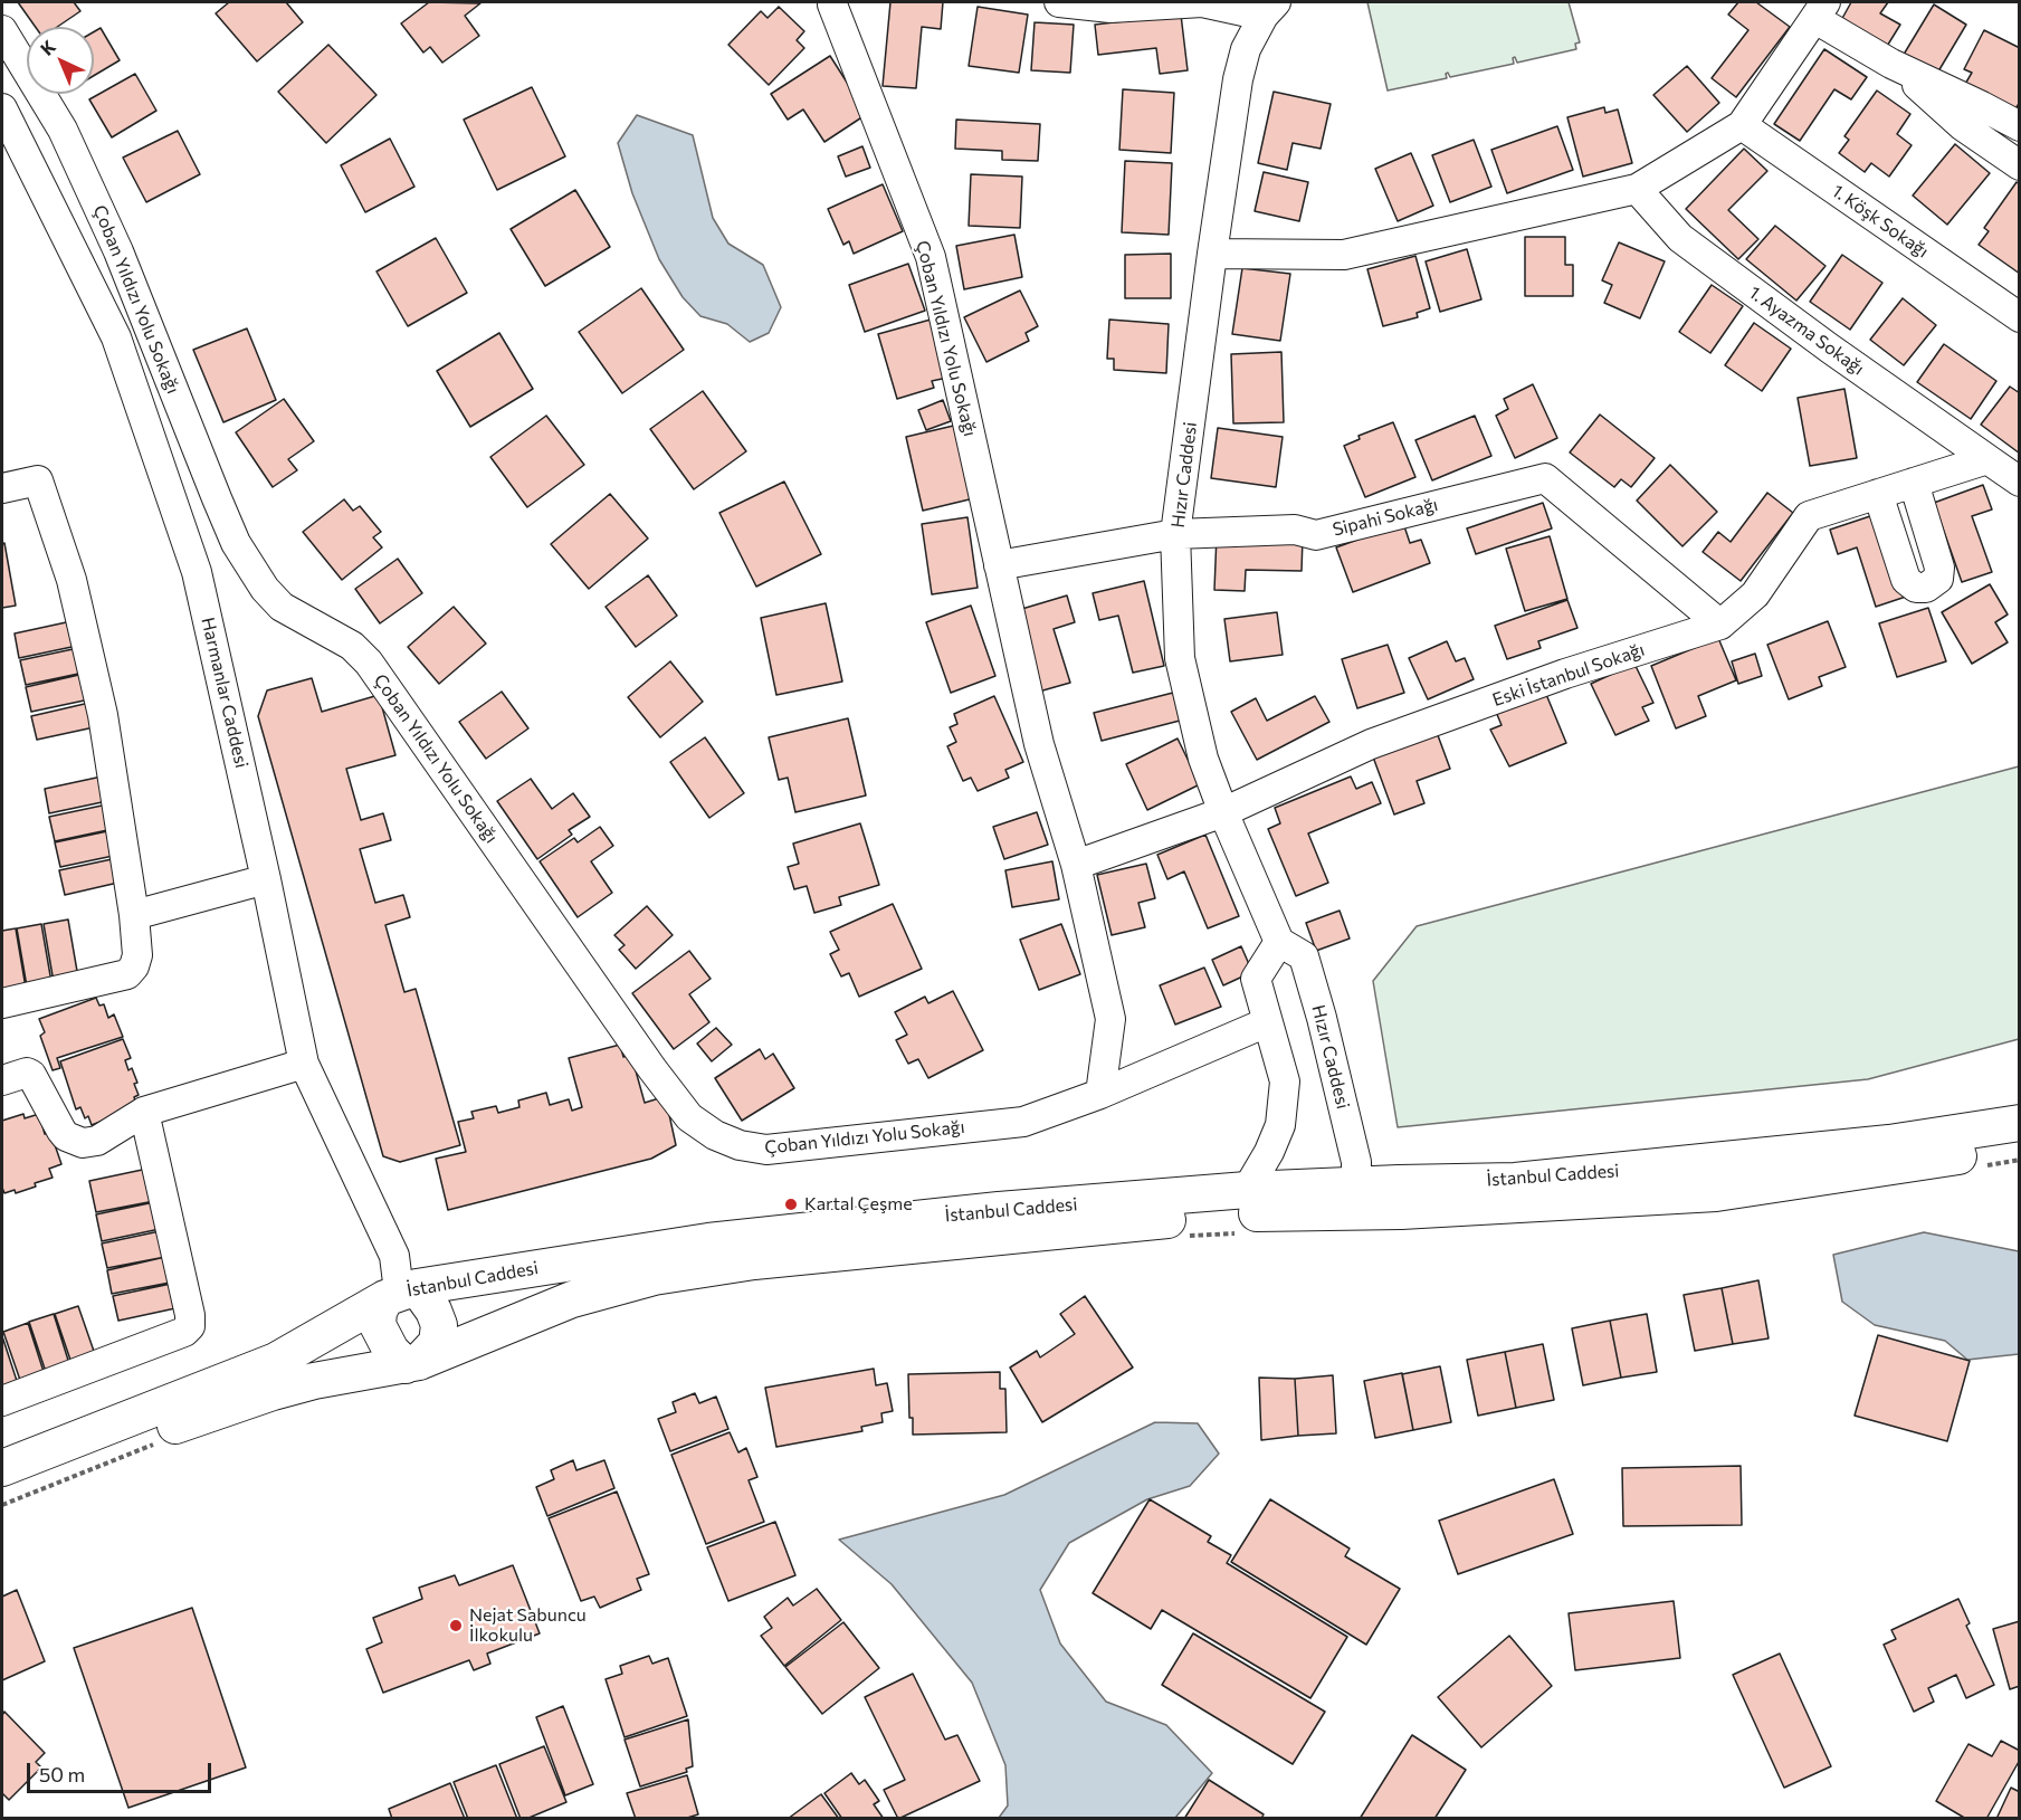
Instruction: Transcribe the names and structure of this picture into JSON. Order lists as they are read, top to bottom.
{
  "streets": {
    "main road": ["İstanbul Caddesi"],
    "street": [
      "1. Köşk Sokağı",
      "Çoban Yıldızı Yolu Sokağı",
      "1. Ayazma Sokağı",
      "Hızır Caddesi",
      "Sipahi Sokağı",
      "Eski İstanbul Sokağı",
      "Harmanlar Caddesi"
    ]
  },
  "crossings": [
    ["Çoban Yıldızı Yolu Sokağı", "Sipahi Sokağı"],
    ["Çoban Yıldızı Yolu Sokağı", "Eski İstanbul Sokağı"],
    ["1. Ayazma Sokağı", "Eski İstanbul Sokağı"],
    ["Hızır Caddesi", "Sipahi Sokağı"],
    ["Hızır Caddesi", "Eski İstanbul Sokağı"],
    ["Hızır Caddesi", "İstanbul Caddesi"],
    ["Sipahi Sokağı", "Eski İstanbul Sokağı"],
    ["Harmanlar Caddesi", "İstanbul Caddesi"]
  ],
  "places": ["Kartal Çeşme", "Nejat Sabuncu İlkokulu"],
  "scale_bar": "50 m",
  "north": "top left"
}
